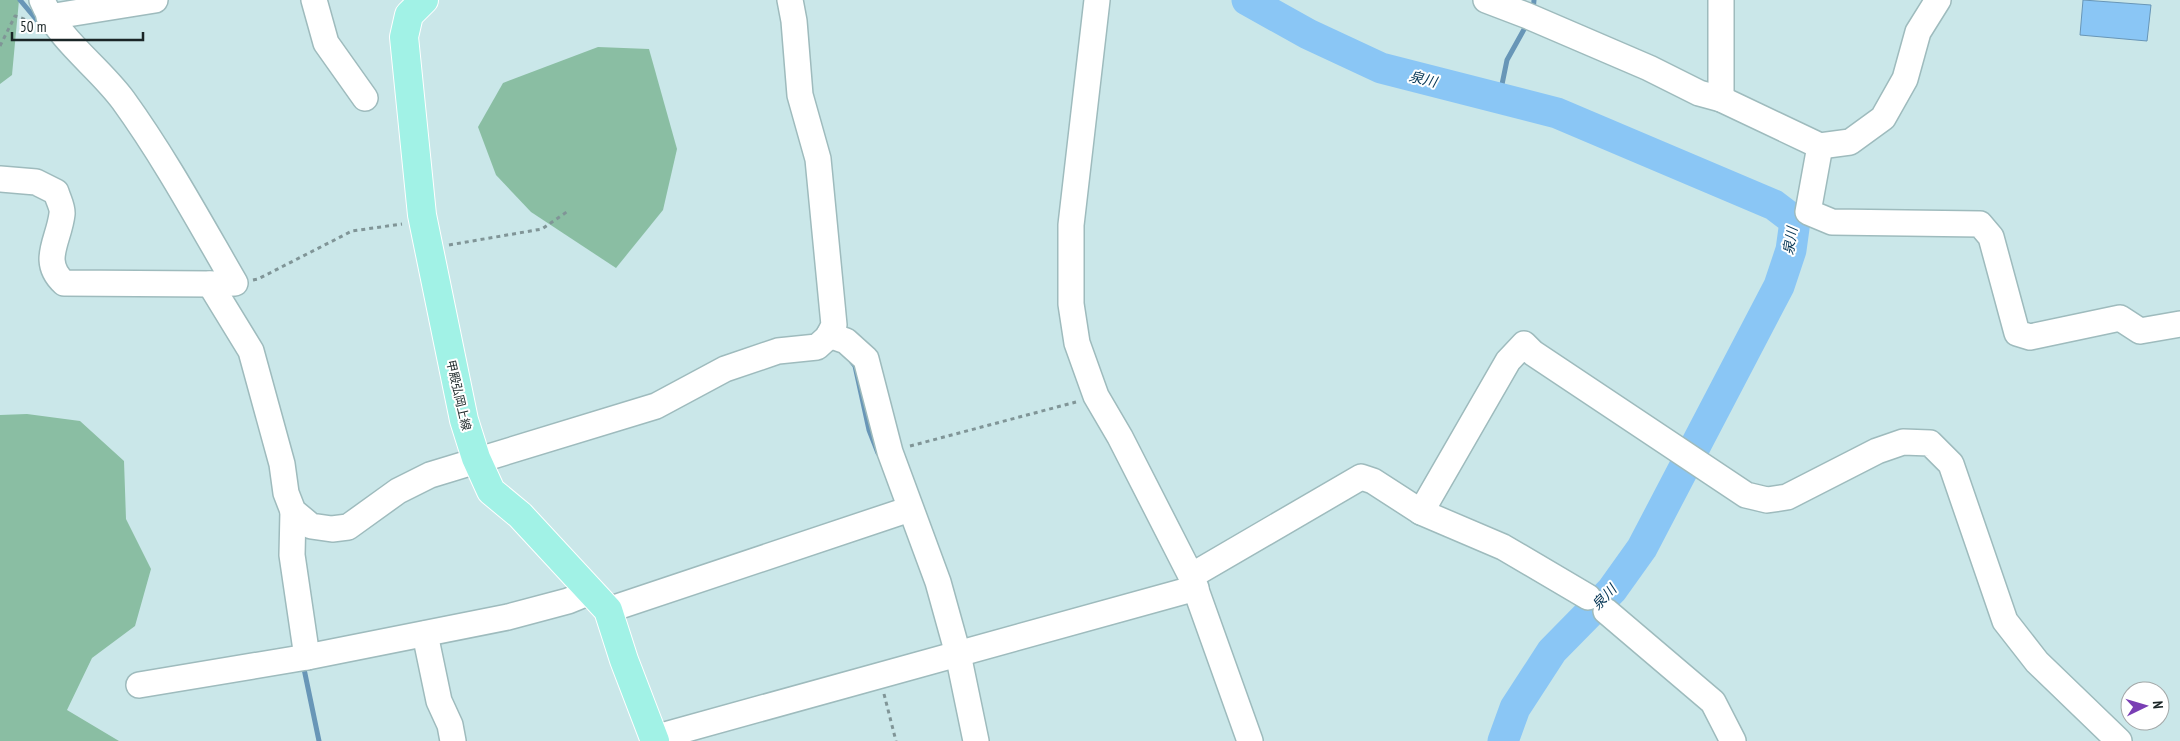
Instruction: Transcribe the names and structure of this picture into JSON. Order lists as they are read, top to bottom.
{
  "streets": {
    "main road": ["甲殿弘岡上線"]
  },
  "water": ["泉川"],
  "scale_bar": "50 m",
  "north": "right"
}
